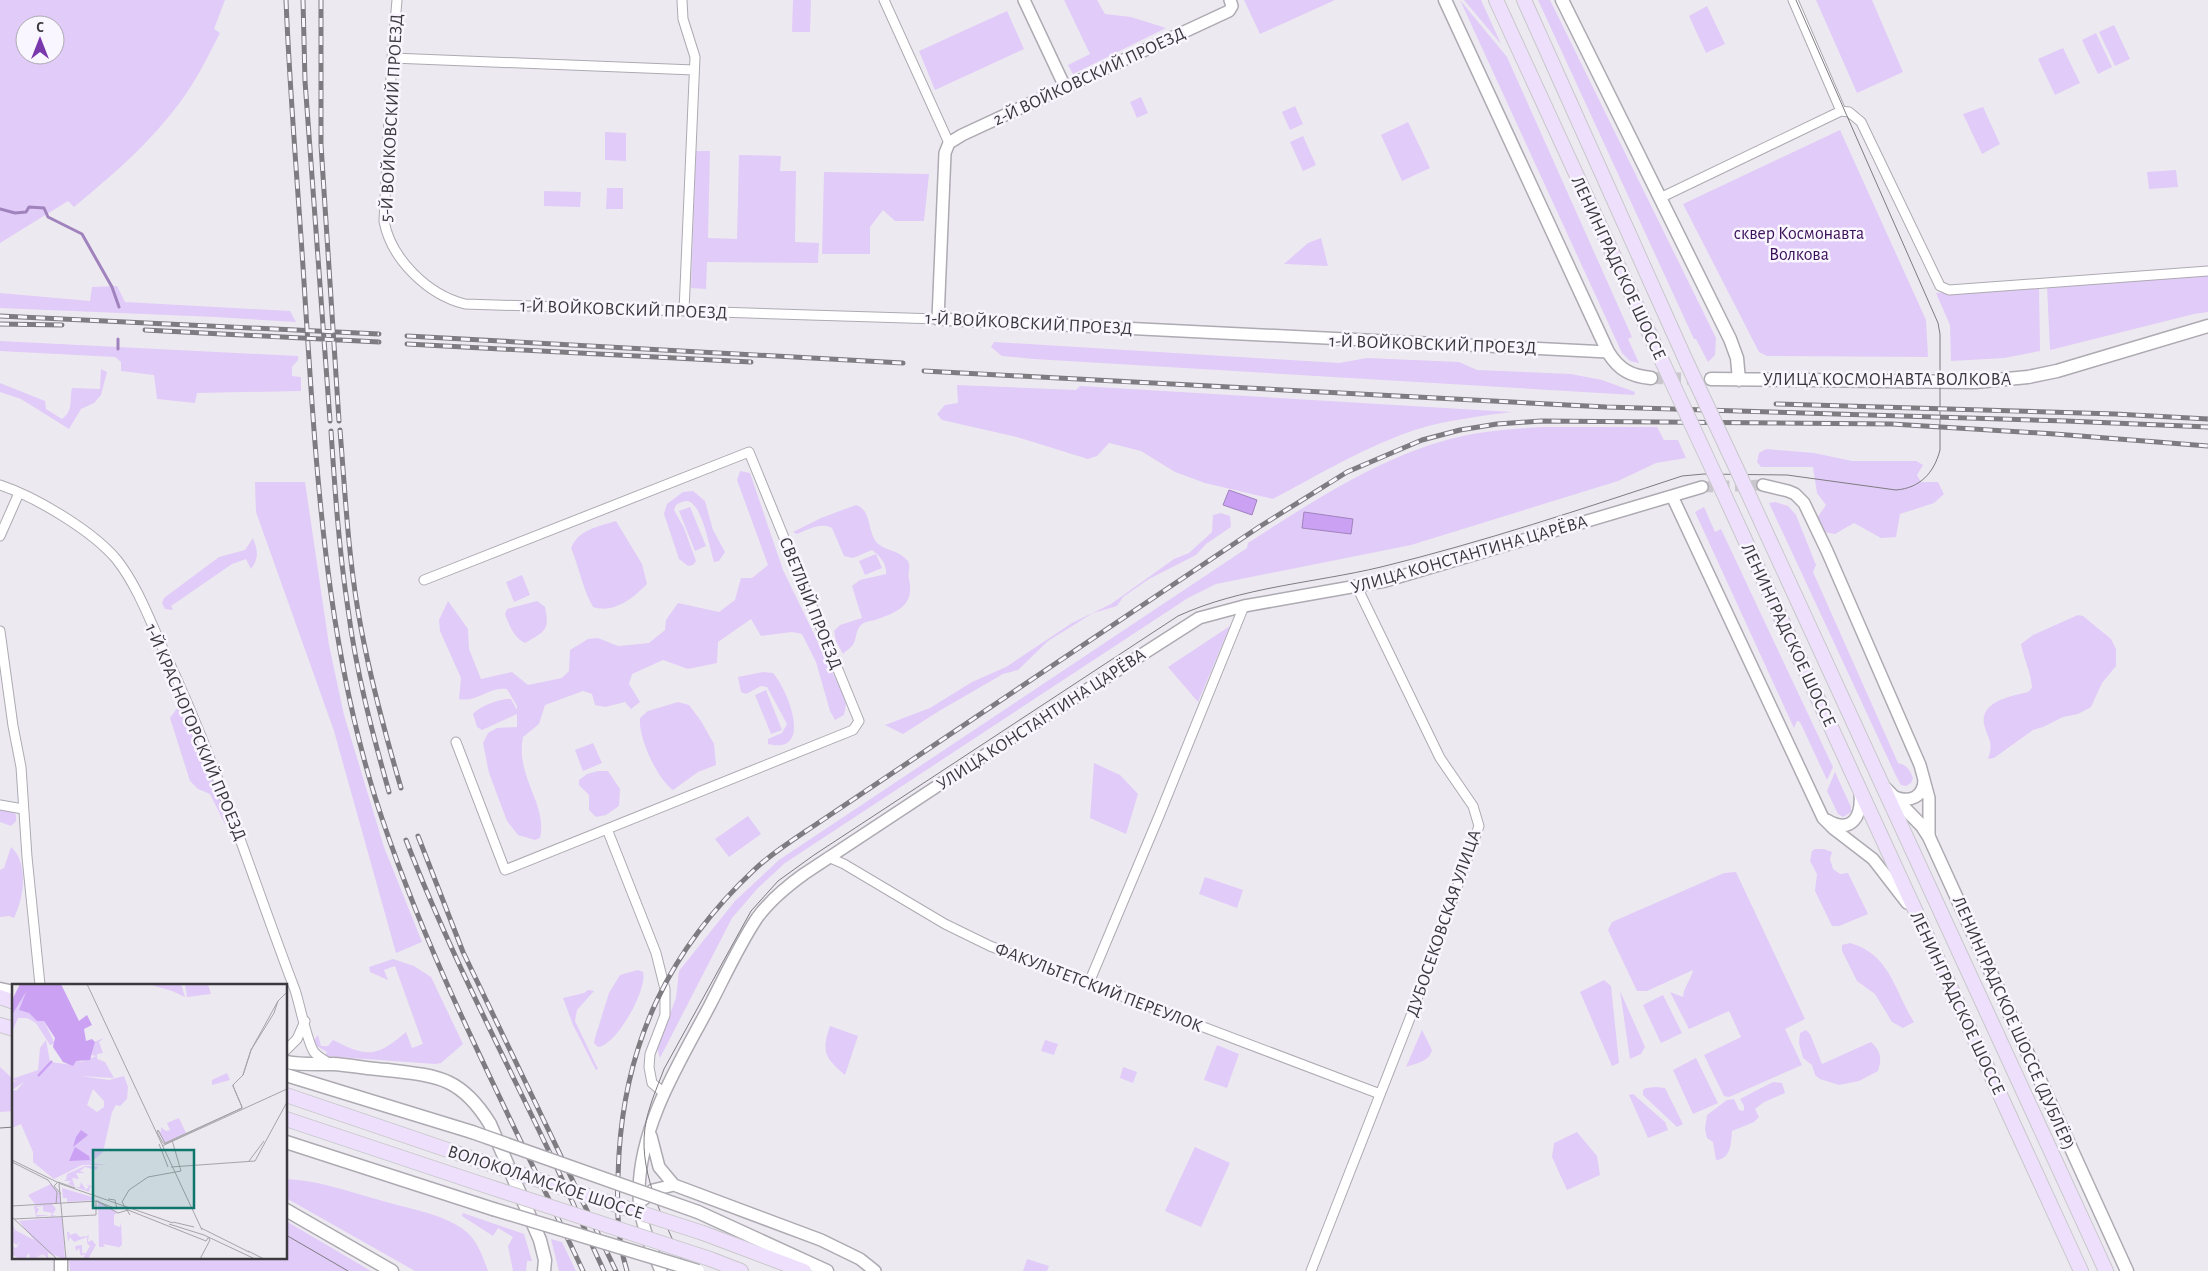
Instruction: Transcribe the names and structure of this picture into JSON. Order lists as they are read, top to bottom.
{
  "streets": {
    "main road": [
      "ЛЕНИНГРАДСКОЕ ШОССЕ",
      "УЛИЦА КОСМОНАВТА ВОЛКОВА",
      "ЛЕНИНГРАДСКОЕ ШОССЕ (ДУБЛЁР)",
      "ВОЛОКОЛАМСКОЕ ШОССЕ"
    ],
    "street": [
      "2-Й ВОЙКОВСКИЙ ПРОЕЗД",
      "5-Й ВОЙКОВСКИЙ ПРОЕЗД",
      "1-Й ВОЙКОВСКИЙ ПРОЕЗД",
      "УЛИЦА КОНСТАНТИНА ЦАРЁВА",
      "СВЕТЛЫЙ ПРОЕЗД",
      "1-Й КРАСНОГОРСКИЙ ПРОЕЗД",
      "ДУБОСЕКОВСКАЯ УЛИЦА",
      "ФАКУЛЬТЕТСКИЙ ПЕРЕУЛОК"
    ]
  },
  "crossings": [
    ["5-Й ВОЙКОВСКИЙ ПРОЕЗД", "1-Й ВОЙКОВСКИЙ ПРОЕЗД"],
    ["ЛЕНИНГРАДСКОЕ ШОССЕ", "ЛЕНИНГРАДСКОЕ ШОССЕ (ДУБЛЁР)"],
    ["УЛИЦА КОНСТАНТИНА ЦАРЁВА", "ДУБОСЕКОВСКАЯ УЛИЦА"],
    ["УЛИЦА КОНСТАНТИНА ЦАРЁВА", "ФАКУЛЬТЕТСКИЙ ПЕРЕУЛОК"],
    ["ДУБОСЕКОВСКАЯ УЛИЦА", "ФАКУЛЬТЕТСКИЙ ПЕРЕУЛОК"]
  ],
  "parks": ["сквер Космонавта Волкова"],
  "north": "top"
}
